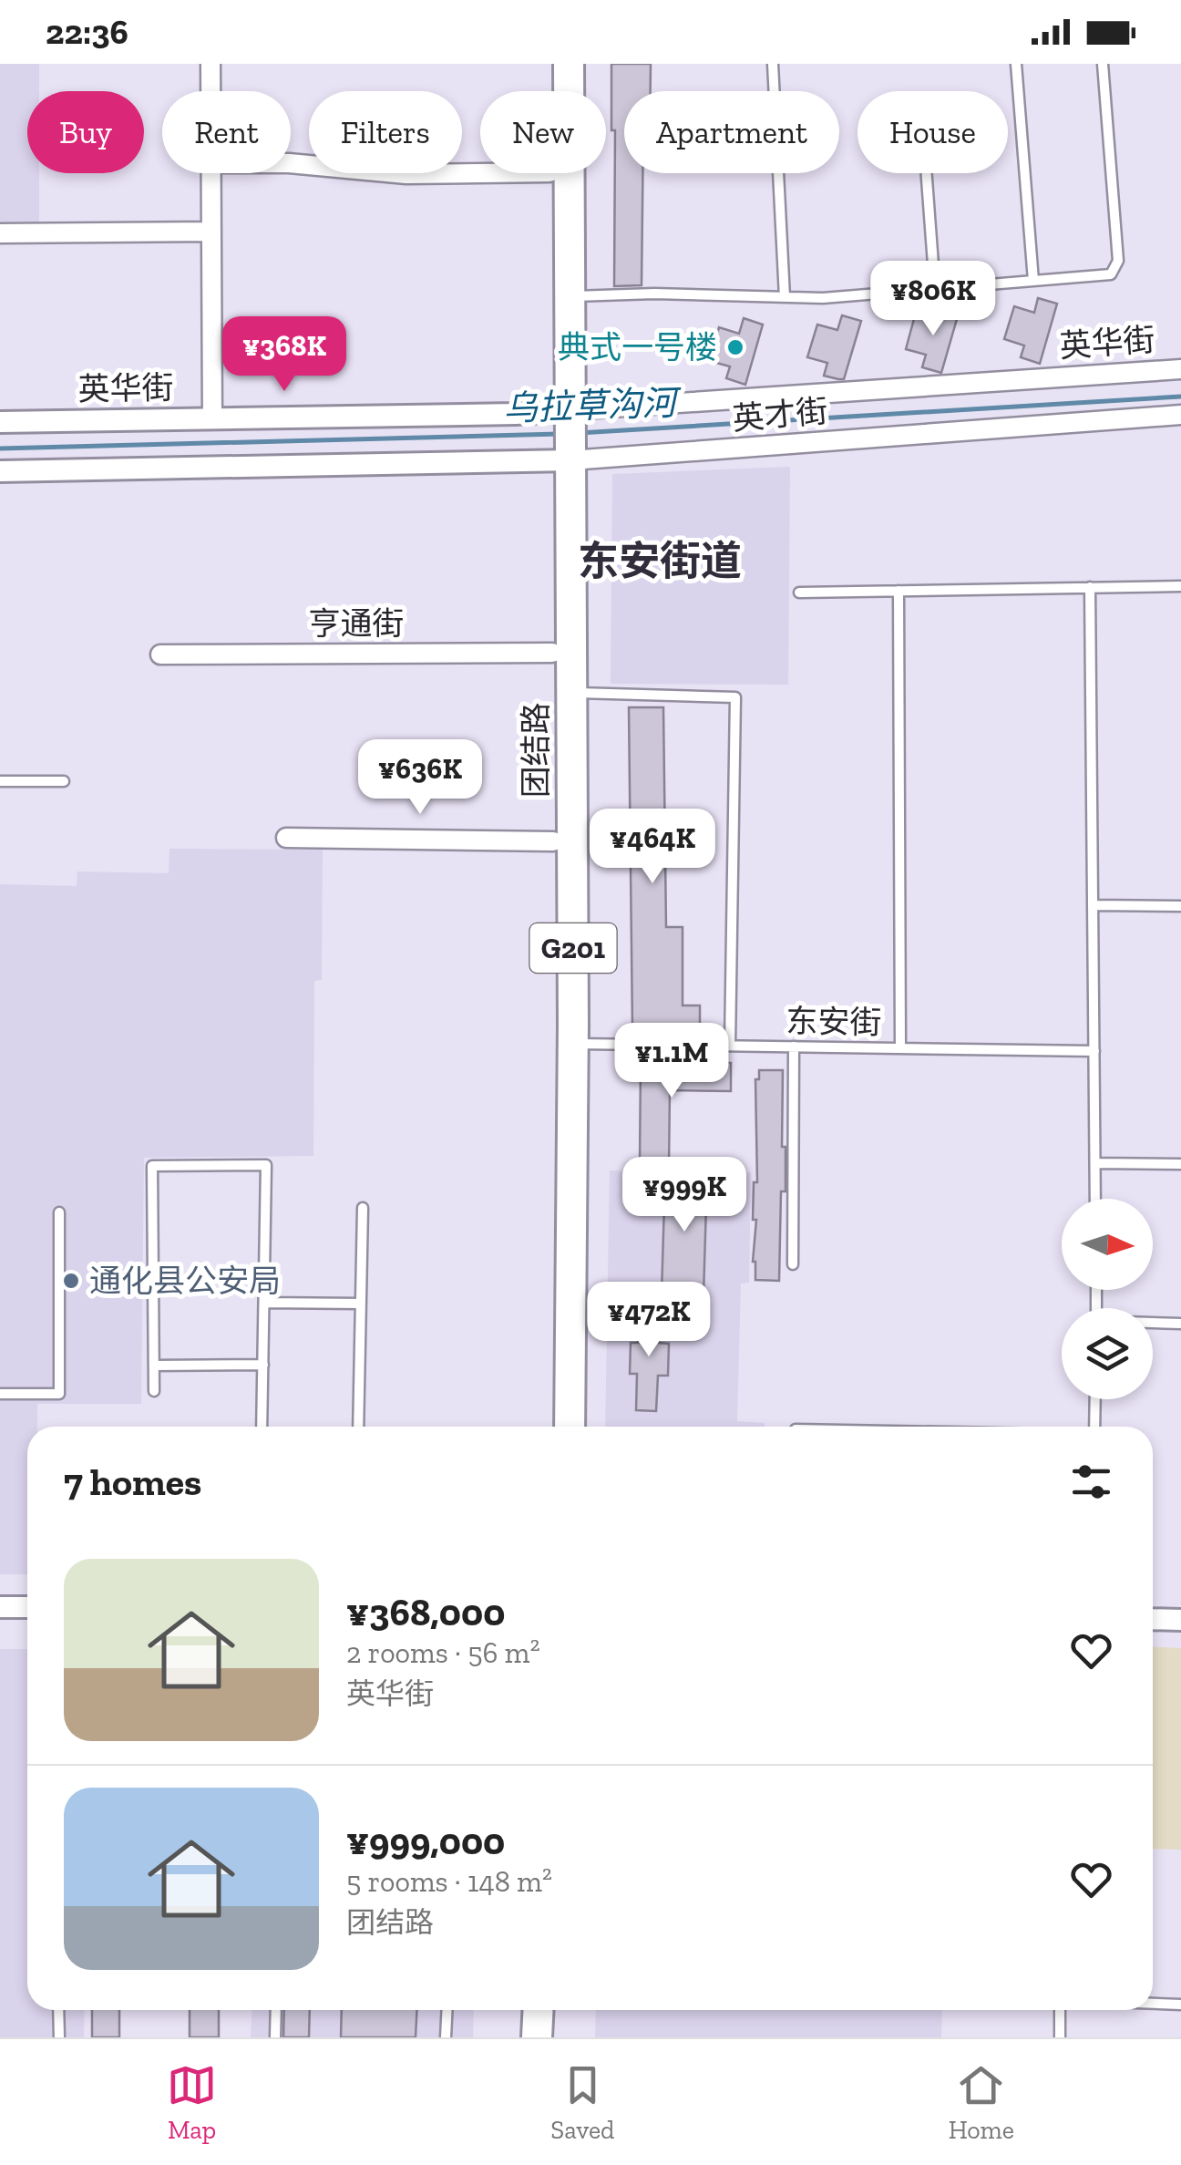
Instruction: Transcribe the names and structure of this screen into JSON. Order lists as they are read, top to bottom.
{
  "streets": {
    "highway": ["团结路", "G201"],
    "street": ["英华街", "英才街", "亨通街"],
    "lane": ["东安街"]
  },
  "crossings": [
    ["英华街", "团结路"],
    ["英才街", "团结路"],
    ["亨通街", "团结路"],
    ["团结路", "东安街"]
  ],
  "districts": ["东安街道"],
  "water": ["乌拉草沟河"],
  "places": ["典式一号楼", "通化县公安局"],
  "north": "right",
  "page": {
    "status": "22:36",
    "chip": [
      "Buy",
      "Rent",
      "Filters",
      "New",
      "Apartment",
      "House"
    ],
    "price": [
      "¥806K",
      "¥368K",
      "¥636K",
      "¥464K",
      "¥1.1M",
      "¥999K",
      "¥472K"
    ],
    "heading": "7 homes",
    "list": [
      {
        "name": "¥368,000",
        "note": "2 rooms · 56 m² · 英华街"
      },
      {
        "name": "¥999,000",
        "note": "5 rooms · 148 m² · 团结路"
      }
    ],
    "tabs": ["Map", "Saved", "Home"]
  }
}
